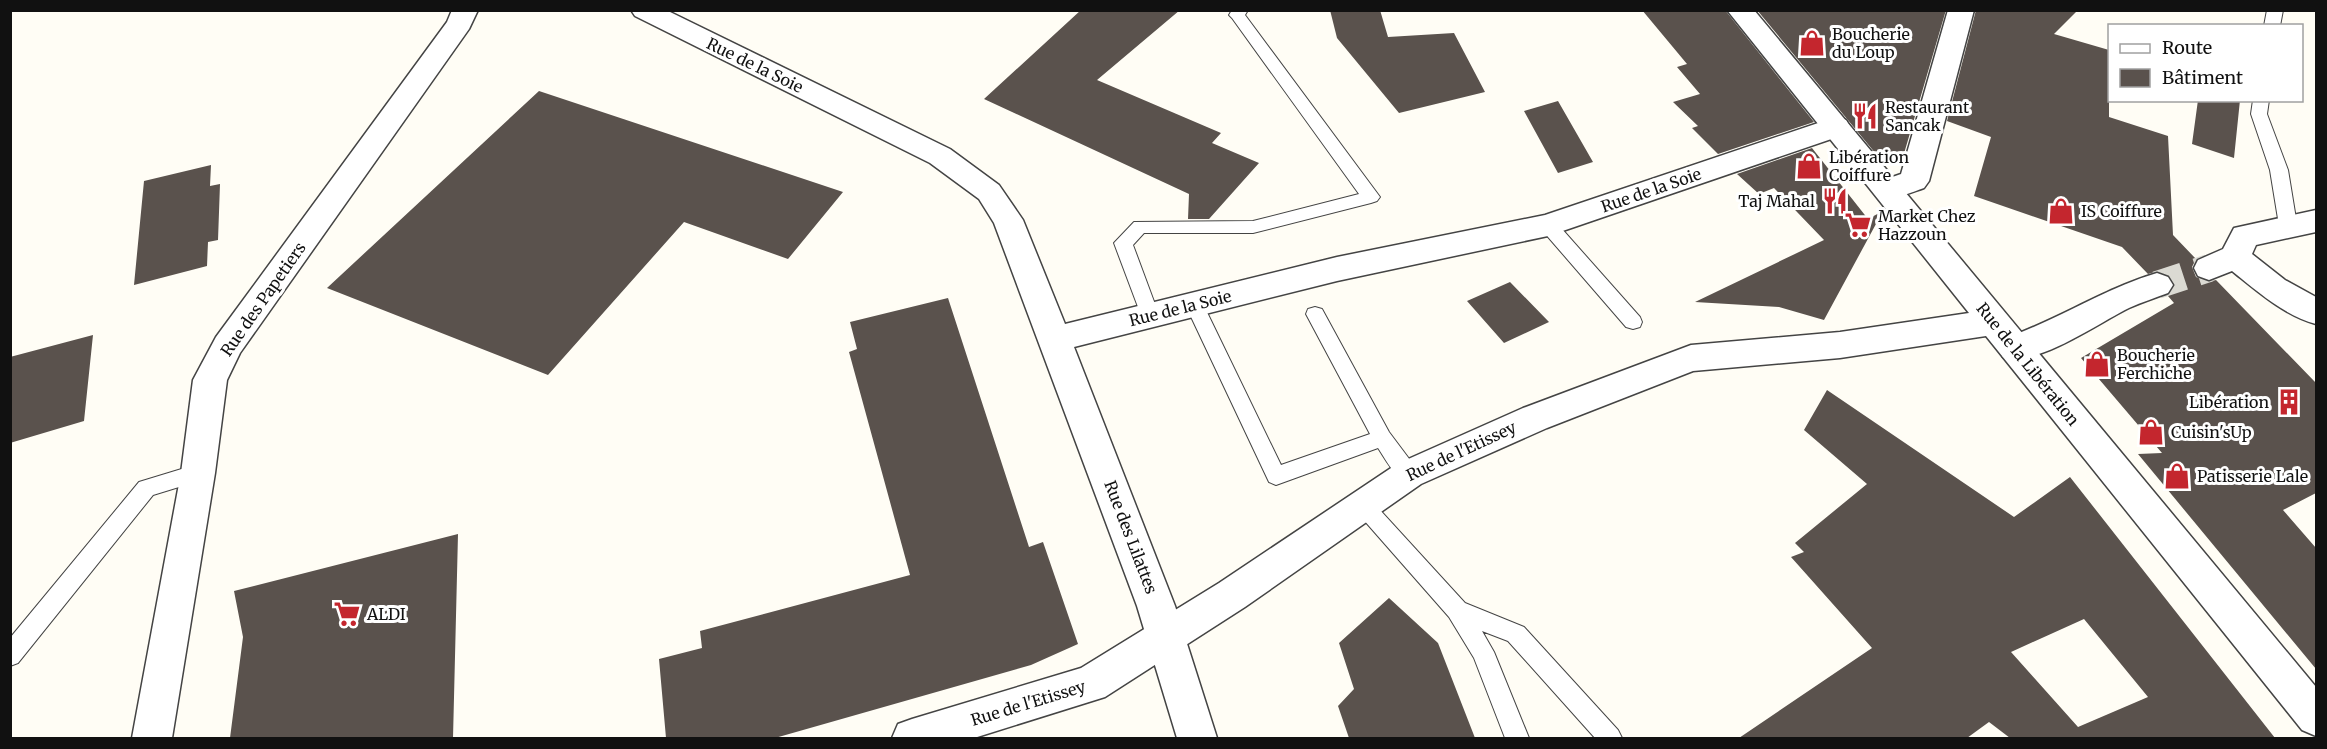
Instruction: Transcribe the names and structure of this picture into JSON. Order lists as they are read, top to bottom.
{
  "streets": {
    "street": [
      "Rue de la Soie",
      "Rue des Papetiers",
      "Rue de la Libération",
      "Rue de l'Etissey",
      "Rue des Lilattes"
    ]
  },
  "crossings": [
    ["Rue de la Soie", "Rue de la Libération"],
    ["Rue de la Soie", "Rue des Lilattes"],
    ["Rue de la Libération", "Rue de l'Etissey"],
    ["Rue de l'Etissey", "Rue des Lilattes"]
  ],
  "places": {
    "shop": [
      "Boucherie du Loup",
      "Libération Coiffure",
      "IS Coiffure",
      "Boucherie Ferchiche",
      "Cuisin'sUp",
      "Patisserie Lale"
    ],
    "restaurant": ["Restaurant Sancak", "Taj Mahal"],
    "supermarket": ["Market Chez Hazzoun", "ALDI"],
    "building": ["Libération"]
  },
  "legend": ["Route", "Bâtiment"]
}
